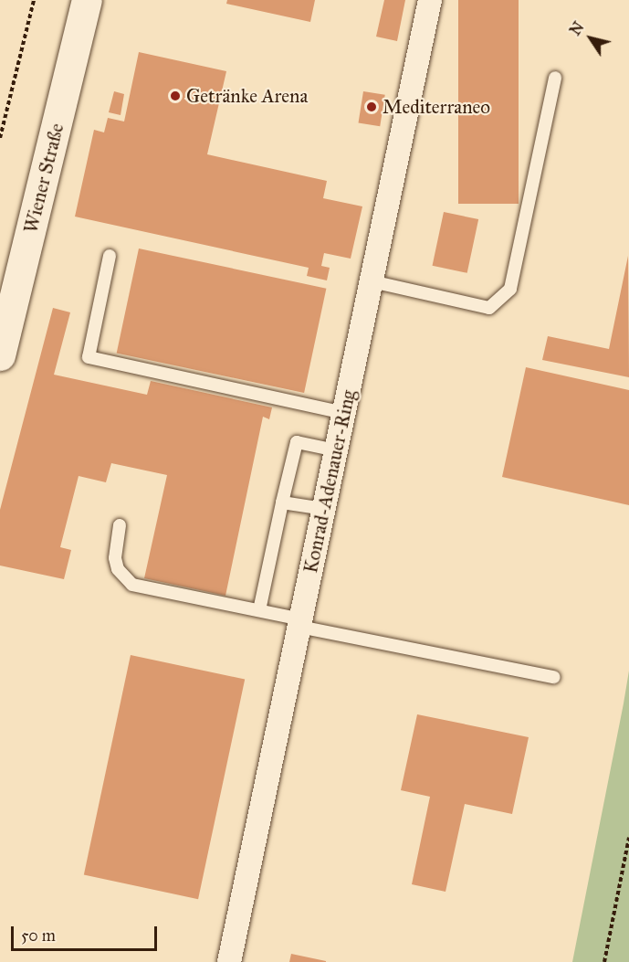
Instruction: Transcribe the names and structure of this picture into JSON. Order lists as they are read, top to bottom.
{
  "streets": {
    "street": ["Wiener Straße", "Konrad-Adenauer-Ring"]
  },
  "places": ["Getränke Arena", "Mediterraneo"],
  "scale_bar": "50 m",
  "north": "top left"
}
